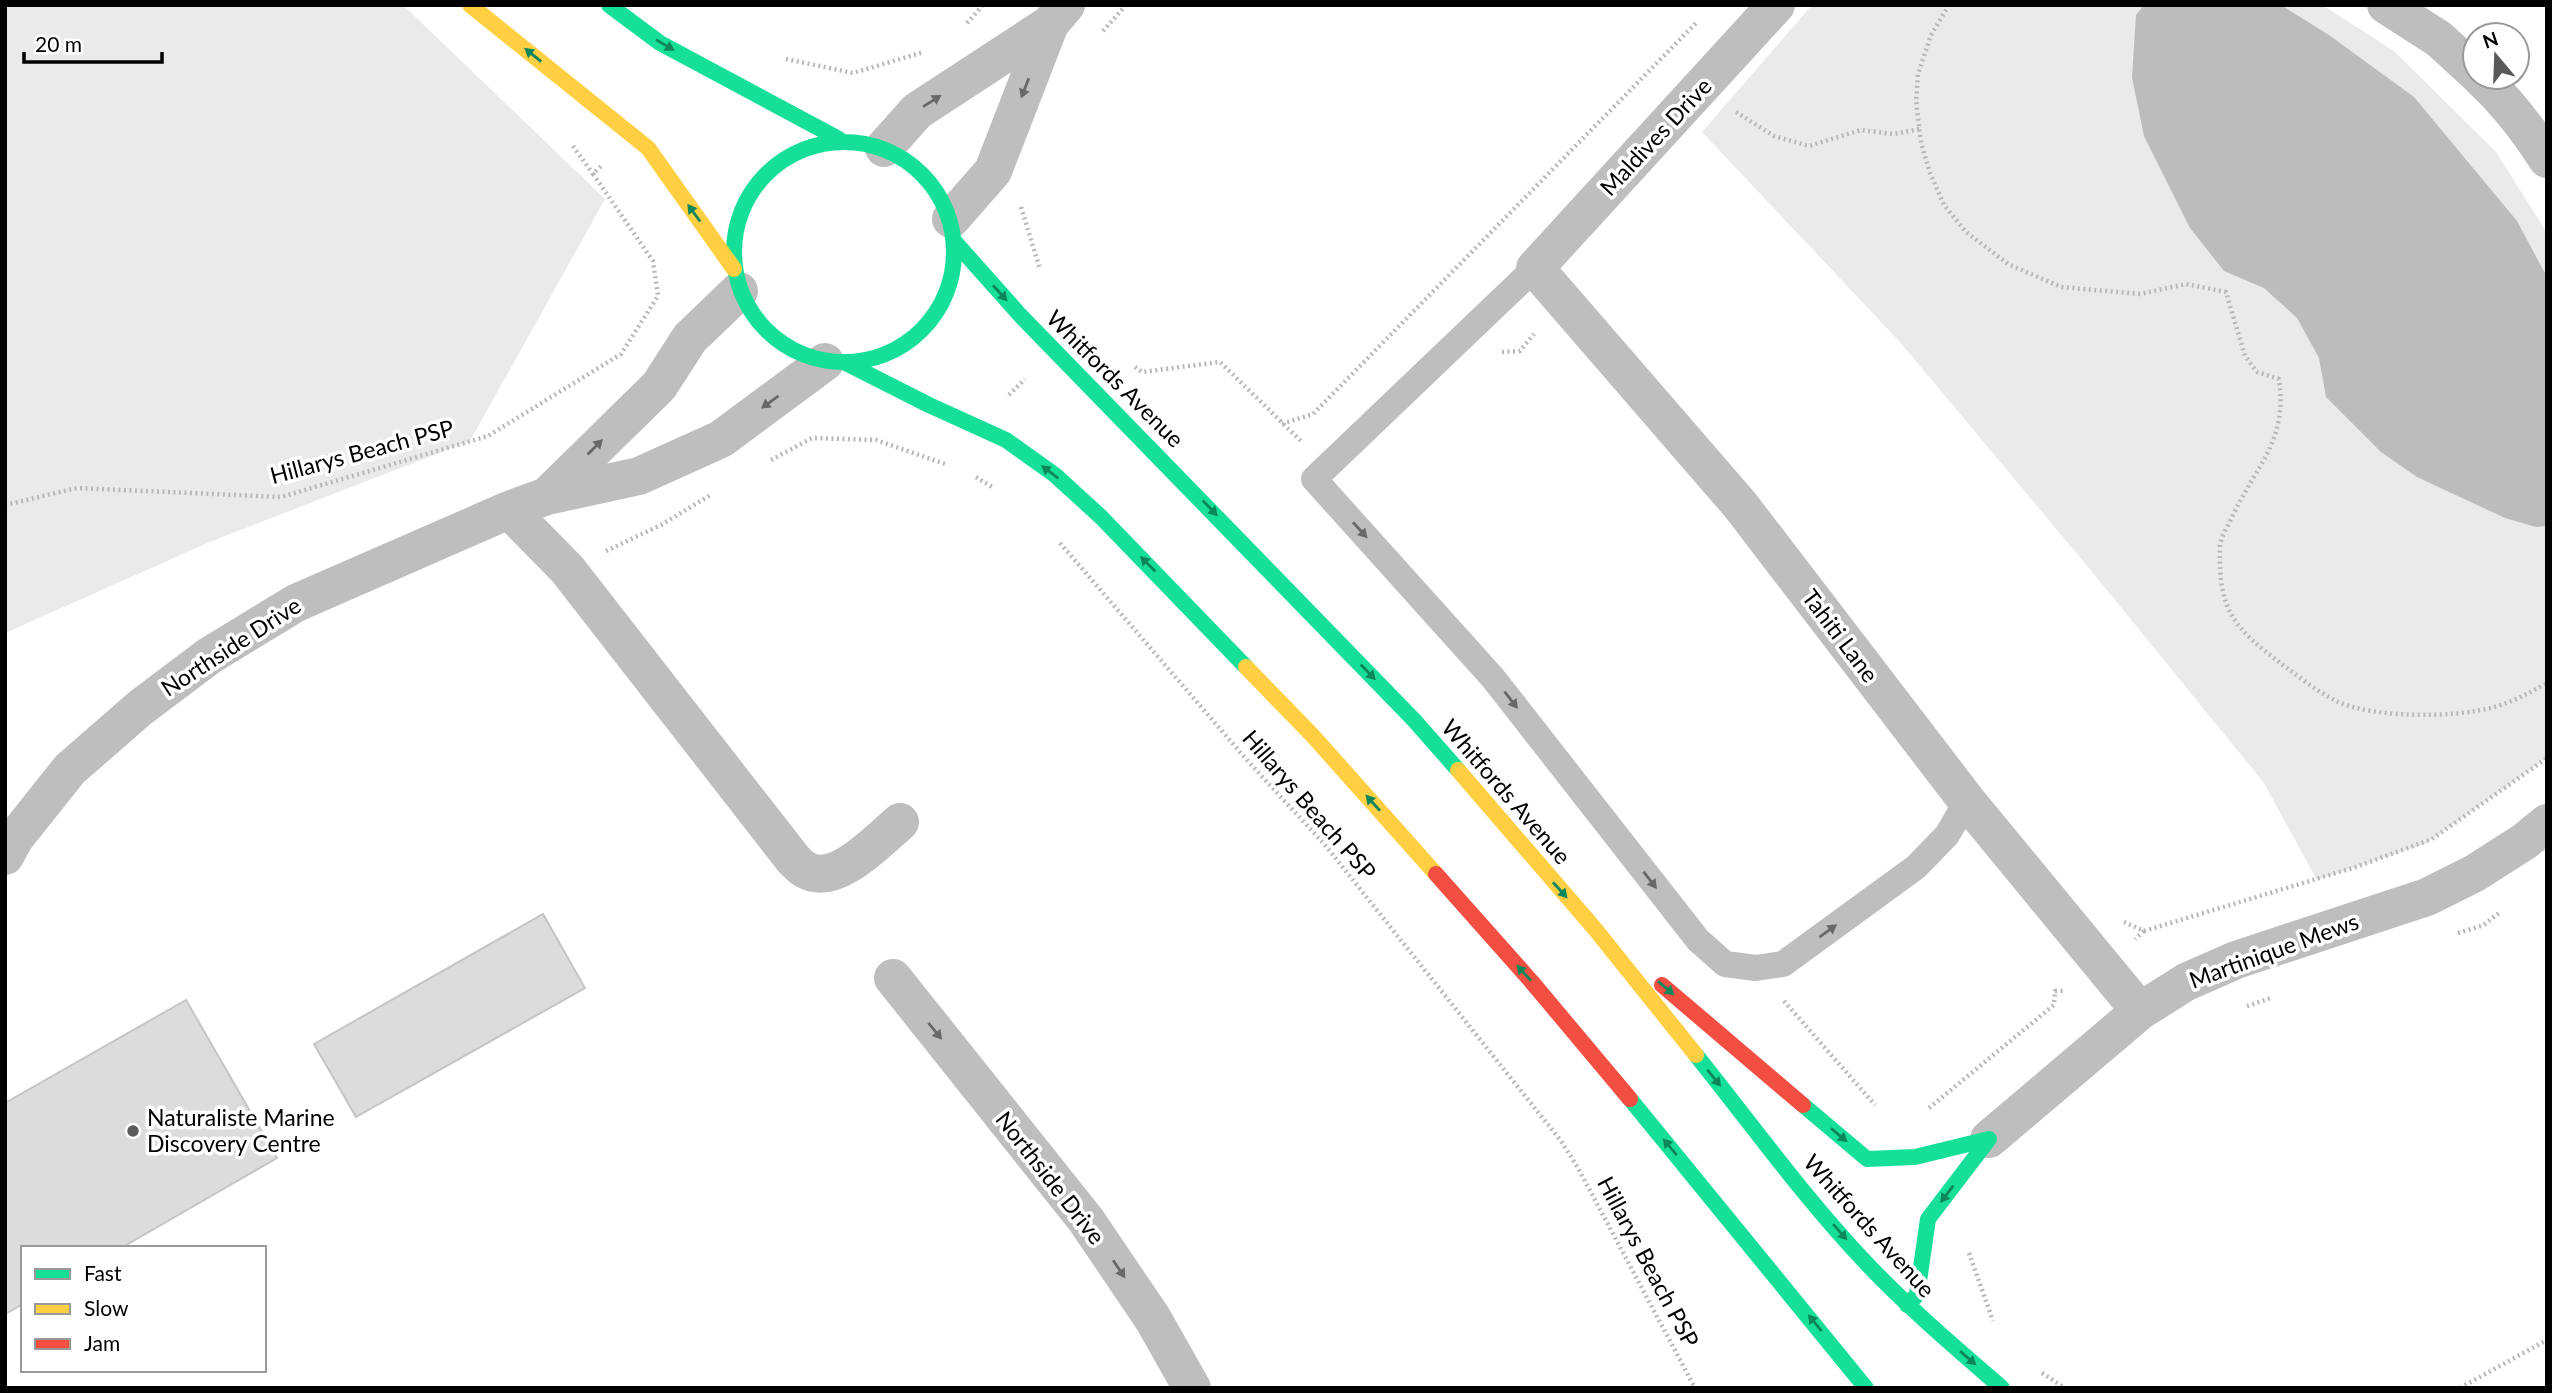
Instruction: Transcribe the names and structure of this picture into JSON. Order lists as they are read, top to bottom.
{
  "streets": {
    "main road": ["Whitfords Avenue"],
    "street": [
      "Maldives Drive",
      "Tahiti Lane",
      "Northside Drive",
      "Martinique Mews"
    ],
    "path": ["Hillarys Beach PSP"]
  },
  "crossings": [
    ["Maldives Drive", "Tahiti Lane"],
    ["Whitfords Avenue", "Northside Drive"],
    ["Tahiti Lane", "Martinique Mews"]
  ],
  "places": ["Naturaliste Marine Discovery Centre"],
  "legend": ["Fast", "Slow", "Jam"],
  "scale_bar": "20 m",
  "north": "top"
}
